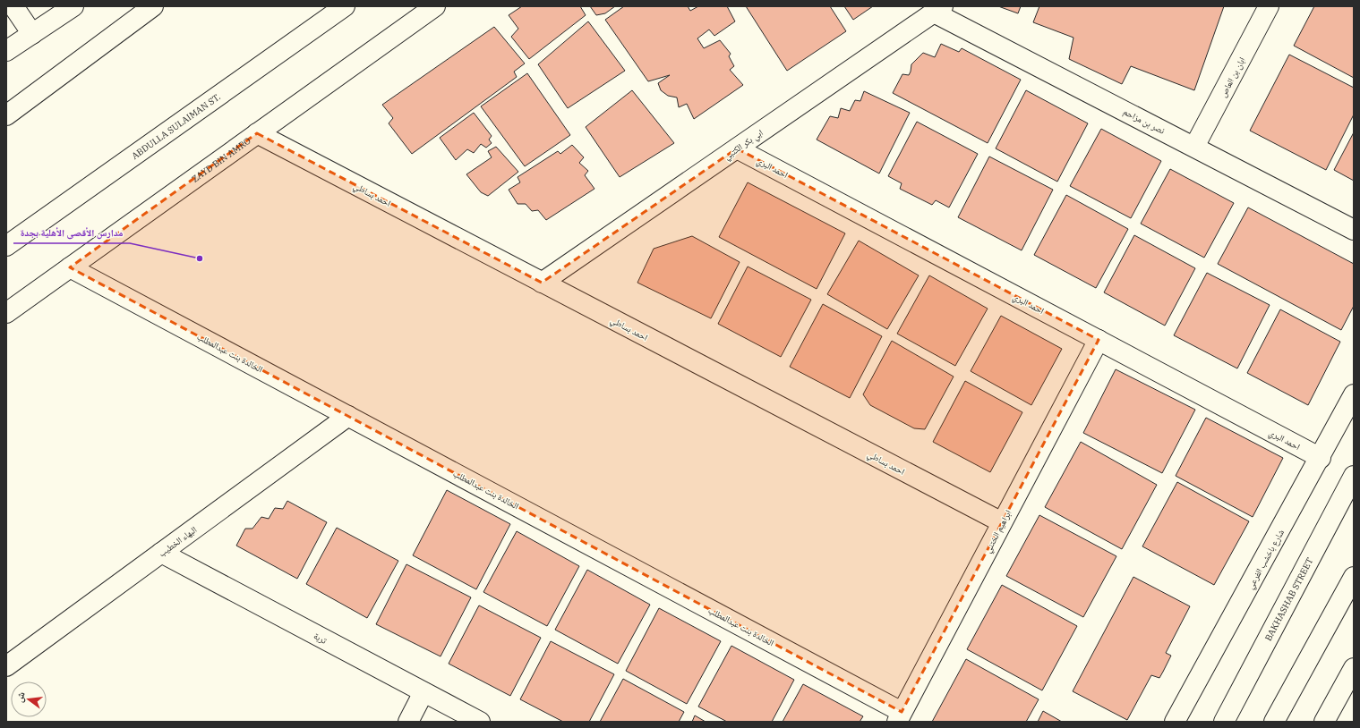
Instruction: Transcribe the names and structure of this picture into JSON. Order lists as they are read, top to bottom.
{
  "streets": {
    "street": [
      "ابان بن العاص",
      "نصر بن مزاحم",
      "ABDULLA SULAIMAN ST.",
      "ابي بكر الكتبي",
      "ZAYD BIN AMRO",
      "احمد البري",
      "احمد بساطي",
      "الخالدة بنت عبدالمطلب",
      "ابراهيم الختني",
      "البهاء الخطيب",
      "شارع باخشب الفرعي",
      "BAKHASHAB STREET",
      "تربة"
    ]
  },
  "crossings": [
    ["ابان بن العاص", "نصر بن مزاحم"],
    ["نصر بن مزاحم", "ابي بكر الكتبي"],
    ["ابي بكر الكتبي", "احمد البري"],
    ["ابي بكر الكتبي", "احمد بساطي"],
    ["ZAYD BIN AMRO", "احمد بساطي"],
    ["ZAYD BIN AMRO", "الخالدة بنت عبدالمطلب"],
    ["احمد البري", "ابراهيم الختني"],
    ["احمد البري", "شارع باخشب الفرعي"],
    ["احمد بساطي", "ابراهيم الختني"],
    ["الخالدة بنت عبدالمطلب", "ابراهيم الختني"],
    ["الخالدة بنت عبدالمطلب", "البهاء الخطيب"],
    ["البهاء الخطيب", "تربة"]
  ],
  "places": ["مدارس الأقصى الأهلية بجدة"],
  "north": "left"
}
